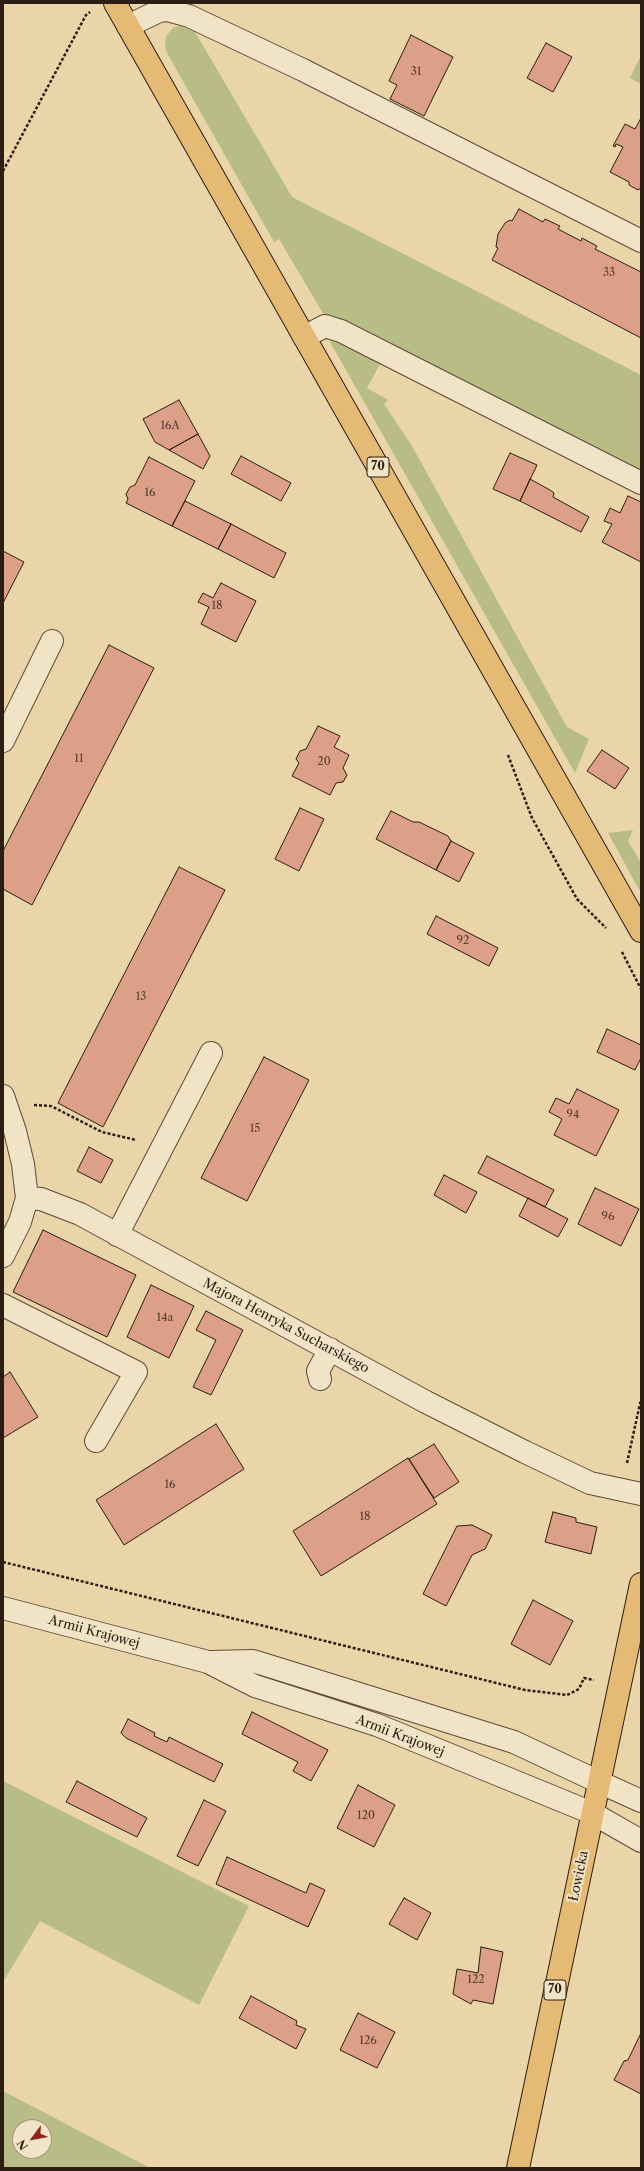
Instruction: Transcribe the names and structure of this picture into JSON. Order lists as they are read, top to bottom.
{
  "streets": {
    "main road": ["70", "Łowicka"],
    "street": ["Majora Henryka Sucharskiego", "Armii Krajowej"]
  },
  "crossings": [
    ["Armii Krajowej", "Łowicka"]
  ],
  "house_numbers": [
    "31",
    "33",
    "16A",
    "16",
    "18",
    "11",
    "20",
    "92",
    "13",
    "94",
    "15",
    "96",
    "14a",
    "16",
    "18",
    "120",
    "122",
    "126"
  ],
  "north": "bottom left"
}
